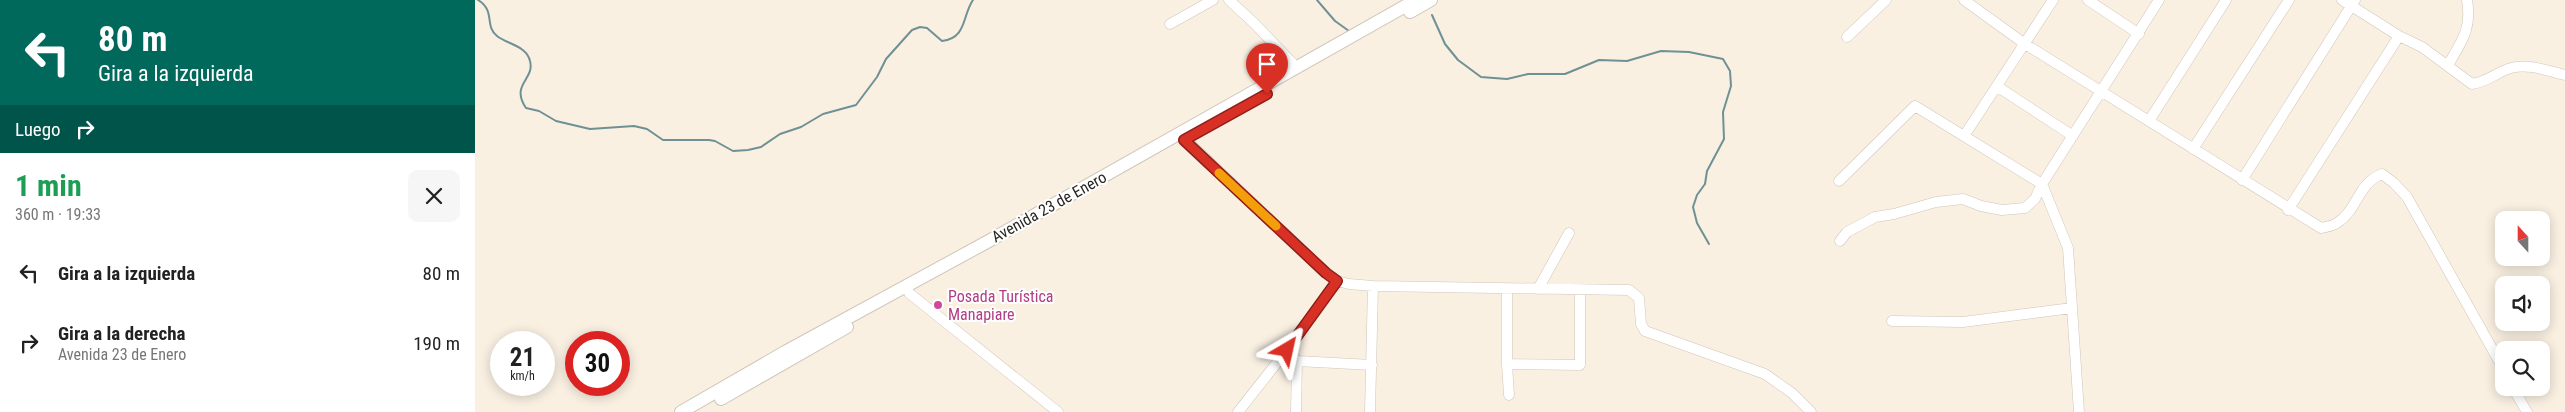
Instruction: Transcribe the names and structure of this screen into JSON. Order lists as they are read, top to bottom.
{
  "streets": {
    "main road": ["Avenida 23 de Enero"]
  },
  "places": ["Posada Turística Manapiare"],
  "north": "top",
  "page": {
    "turn": ["80 m", "Gira a la izquierda"],
    "then": "Luego",
    "heading": ["1 min", "360 m · 19:33"],
    "list": [
      {
        "name": "Gira a la izquierda",
        "value": "80 m"
      },
      {
        "name": "Gira a la derecha",
        "note": "Avenida 23 de Enero",
        "value": "190 m"
      }
    ],
    "speed": "21 km/h",
    "limit": "30"
  }
}
